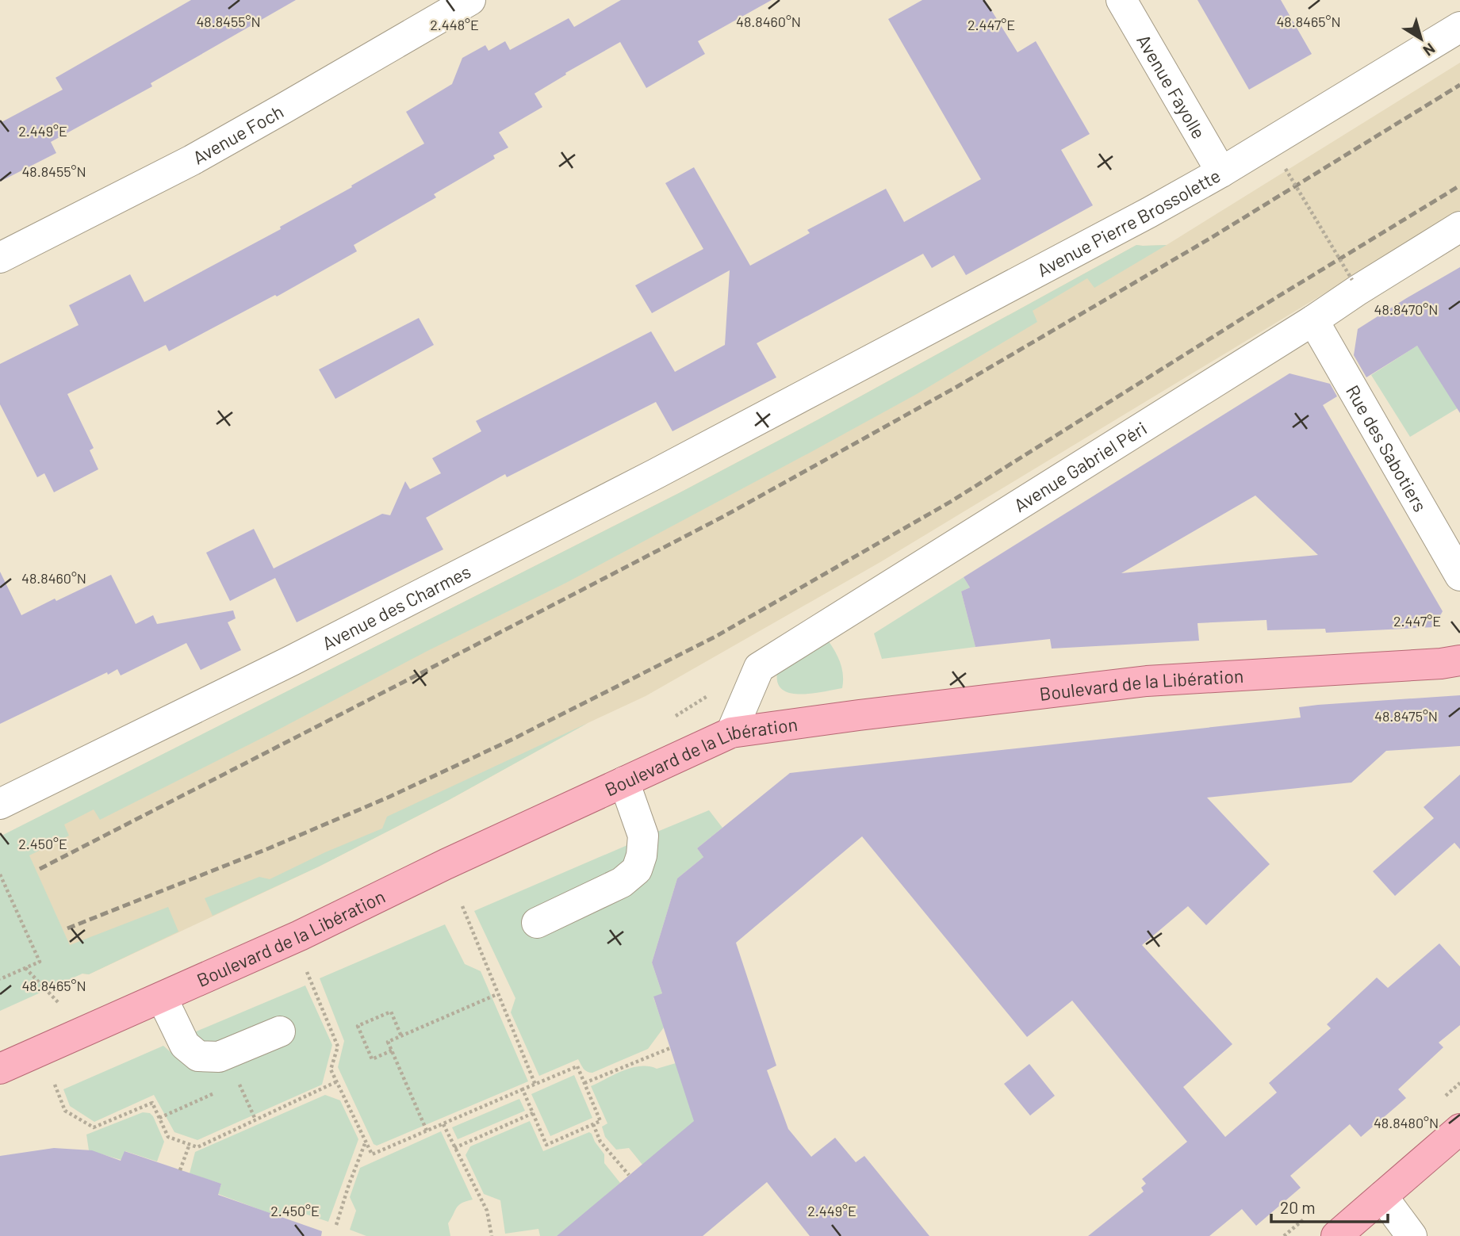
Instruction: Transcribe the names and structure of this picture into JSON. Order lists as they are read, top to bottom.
{
  "streets": {
    "main road": ["Boulevard de la Libération"],
    "street": [
      "Avenue Fayolle",
      "Avenue Foch",
      "Avenue Pierre Brossolette",
      "Rue des Sabotiers",
      "Avenue Gabriel Péri",
      "Avenue des Charmes"
    ]
  },
  "crossings": [
    ["Avenue Fayolle", "Avenue Pierre Brossolette"],
    ["Avenue Pierre Brossolette", "Avenue des Charmes"],
    ["Rue des Sabotiers", "Avenue Gabriel Péri"],
    ["Avenue Gabriel Péri", "Boulevard de la Libération"]
  ],
  "scale_bar": "20 m",
  "north": "bottom right",
  "coordinates": [
    "48.8455°N",
    "48.8460°N",
    "48.8465°N",
    "2.448°E",
    "2.447°E",
    "2.449°E",
    "48.8470°N",
    "48.8475°N",
    "2.450°E",
    "48.8480°N"
  ]
}
